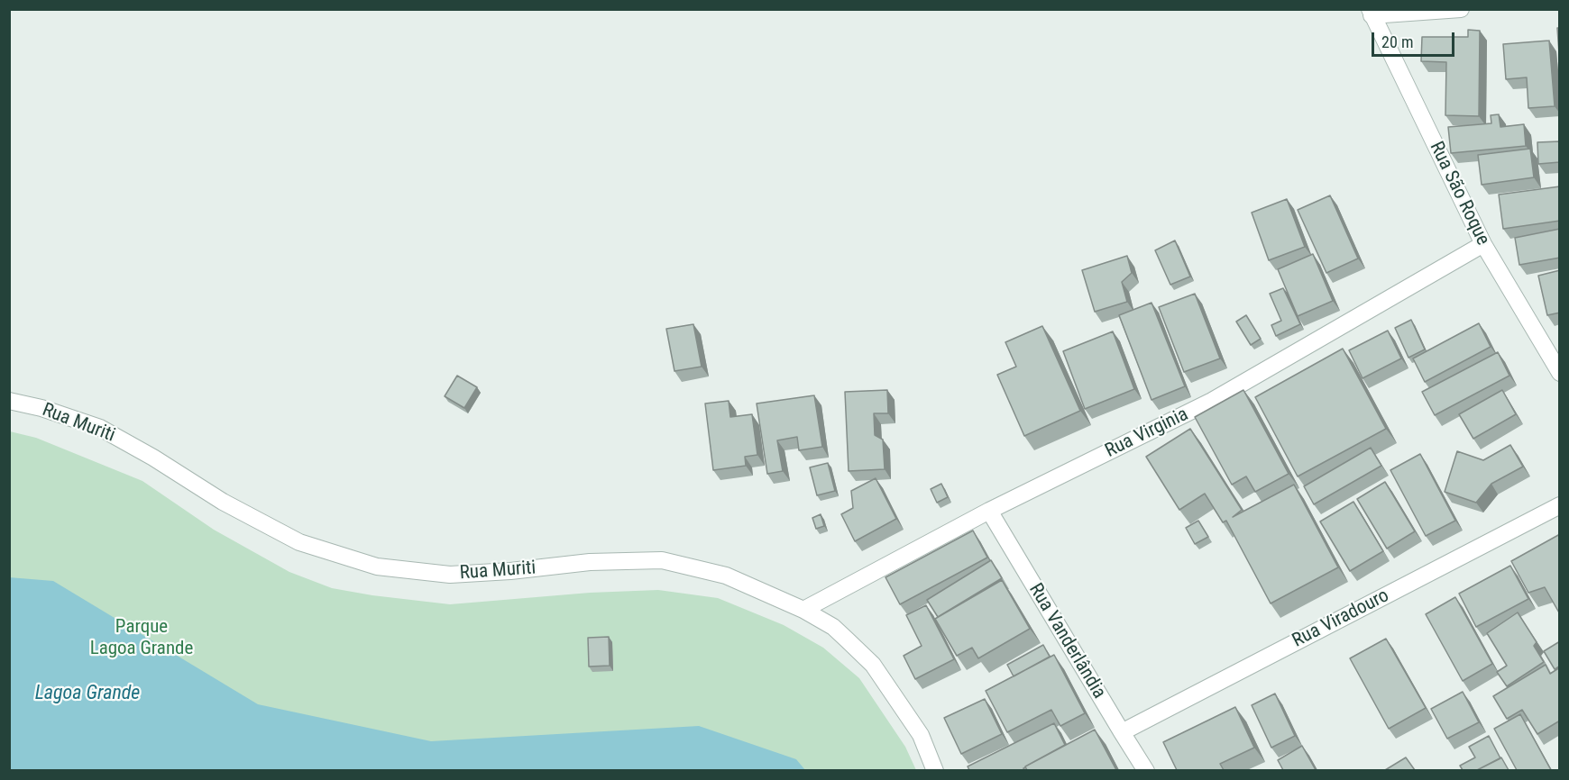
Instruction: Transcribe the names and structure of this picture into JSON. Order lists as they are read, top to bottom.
{
  "streets": {
    "street": [
      "Rua São Roque",
      "Rua Muriti",
      "Rua Virginia",
      "Rua Viradouro",
      "Rua Vanderlândia"
    ]
  },
  "crossings": [
    ["Rua São Roque", "Rua Virginia"],
    ["Rua Muriti", "Rua Virginia"],
    ["Rua Virginia", "Rua Vanderlândia"],
    ["Rua Viradouro", "Rua Vanderlândia"]
  ],
  "water": ["Lagoa Grande"],
  "parks": ["Parque Lagoa Grande"],
  "scale_bar": "20 m"
}
